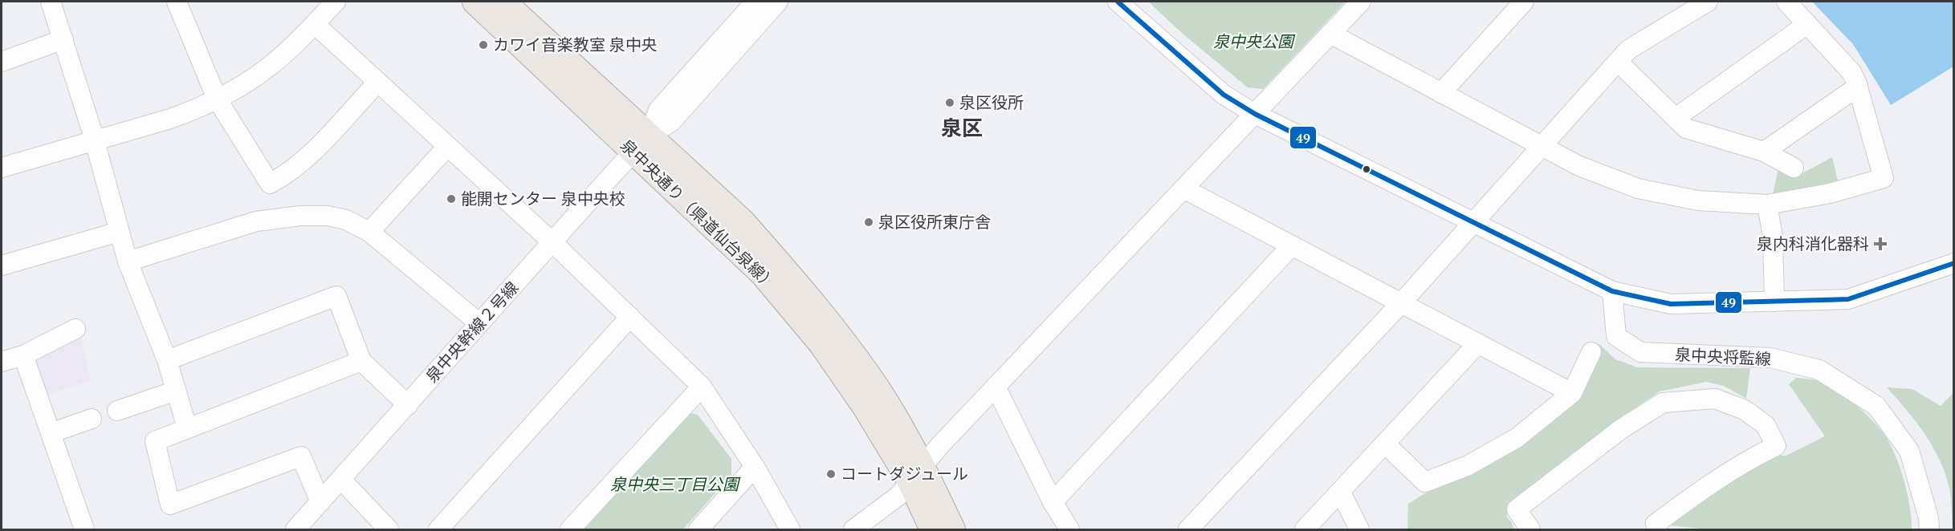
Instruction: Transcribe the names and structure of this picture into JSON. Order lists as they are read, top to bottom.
{
  "streets": {
    "main road": ["泉中央通り（県道仙台泉線）"],
    "street": ["泉中央幹線２号線", "泉中央将監線"]
  },
  "crossings": [
    ["泉中央通り（県道仙台泉線）", "泉中央幹線２号線"]
  ],
  "districts": ["泉区"],
  "parks": ["泉中央公園", "泉中央三丁目公園"],
  "places": {
    "other": [
      "カワイ音楽教室 泉中央",
      "泉区役所",
      "能開センター 泉中央校",
      "泉区役所東庁舎",
      "コートダジュール"
    ],
    "health": ["泉内科消化器科"]
  },
  "lines": ["transit line 49"]
}
